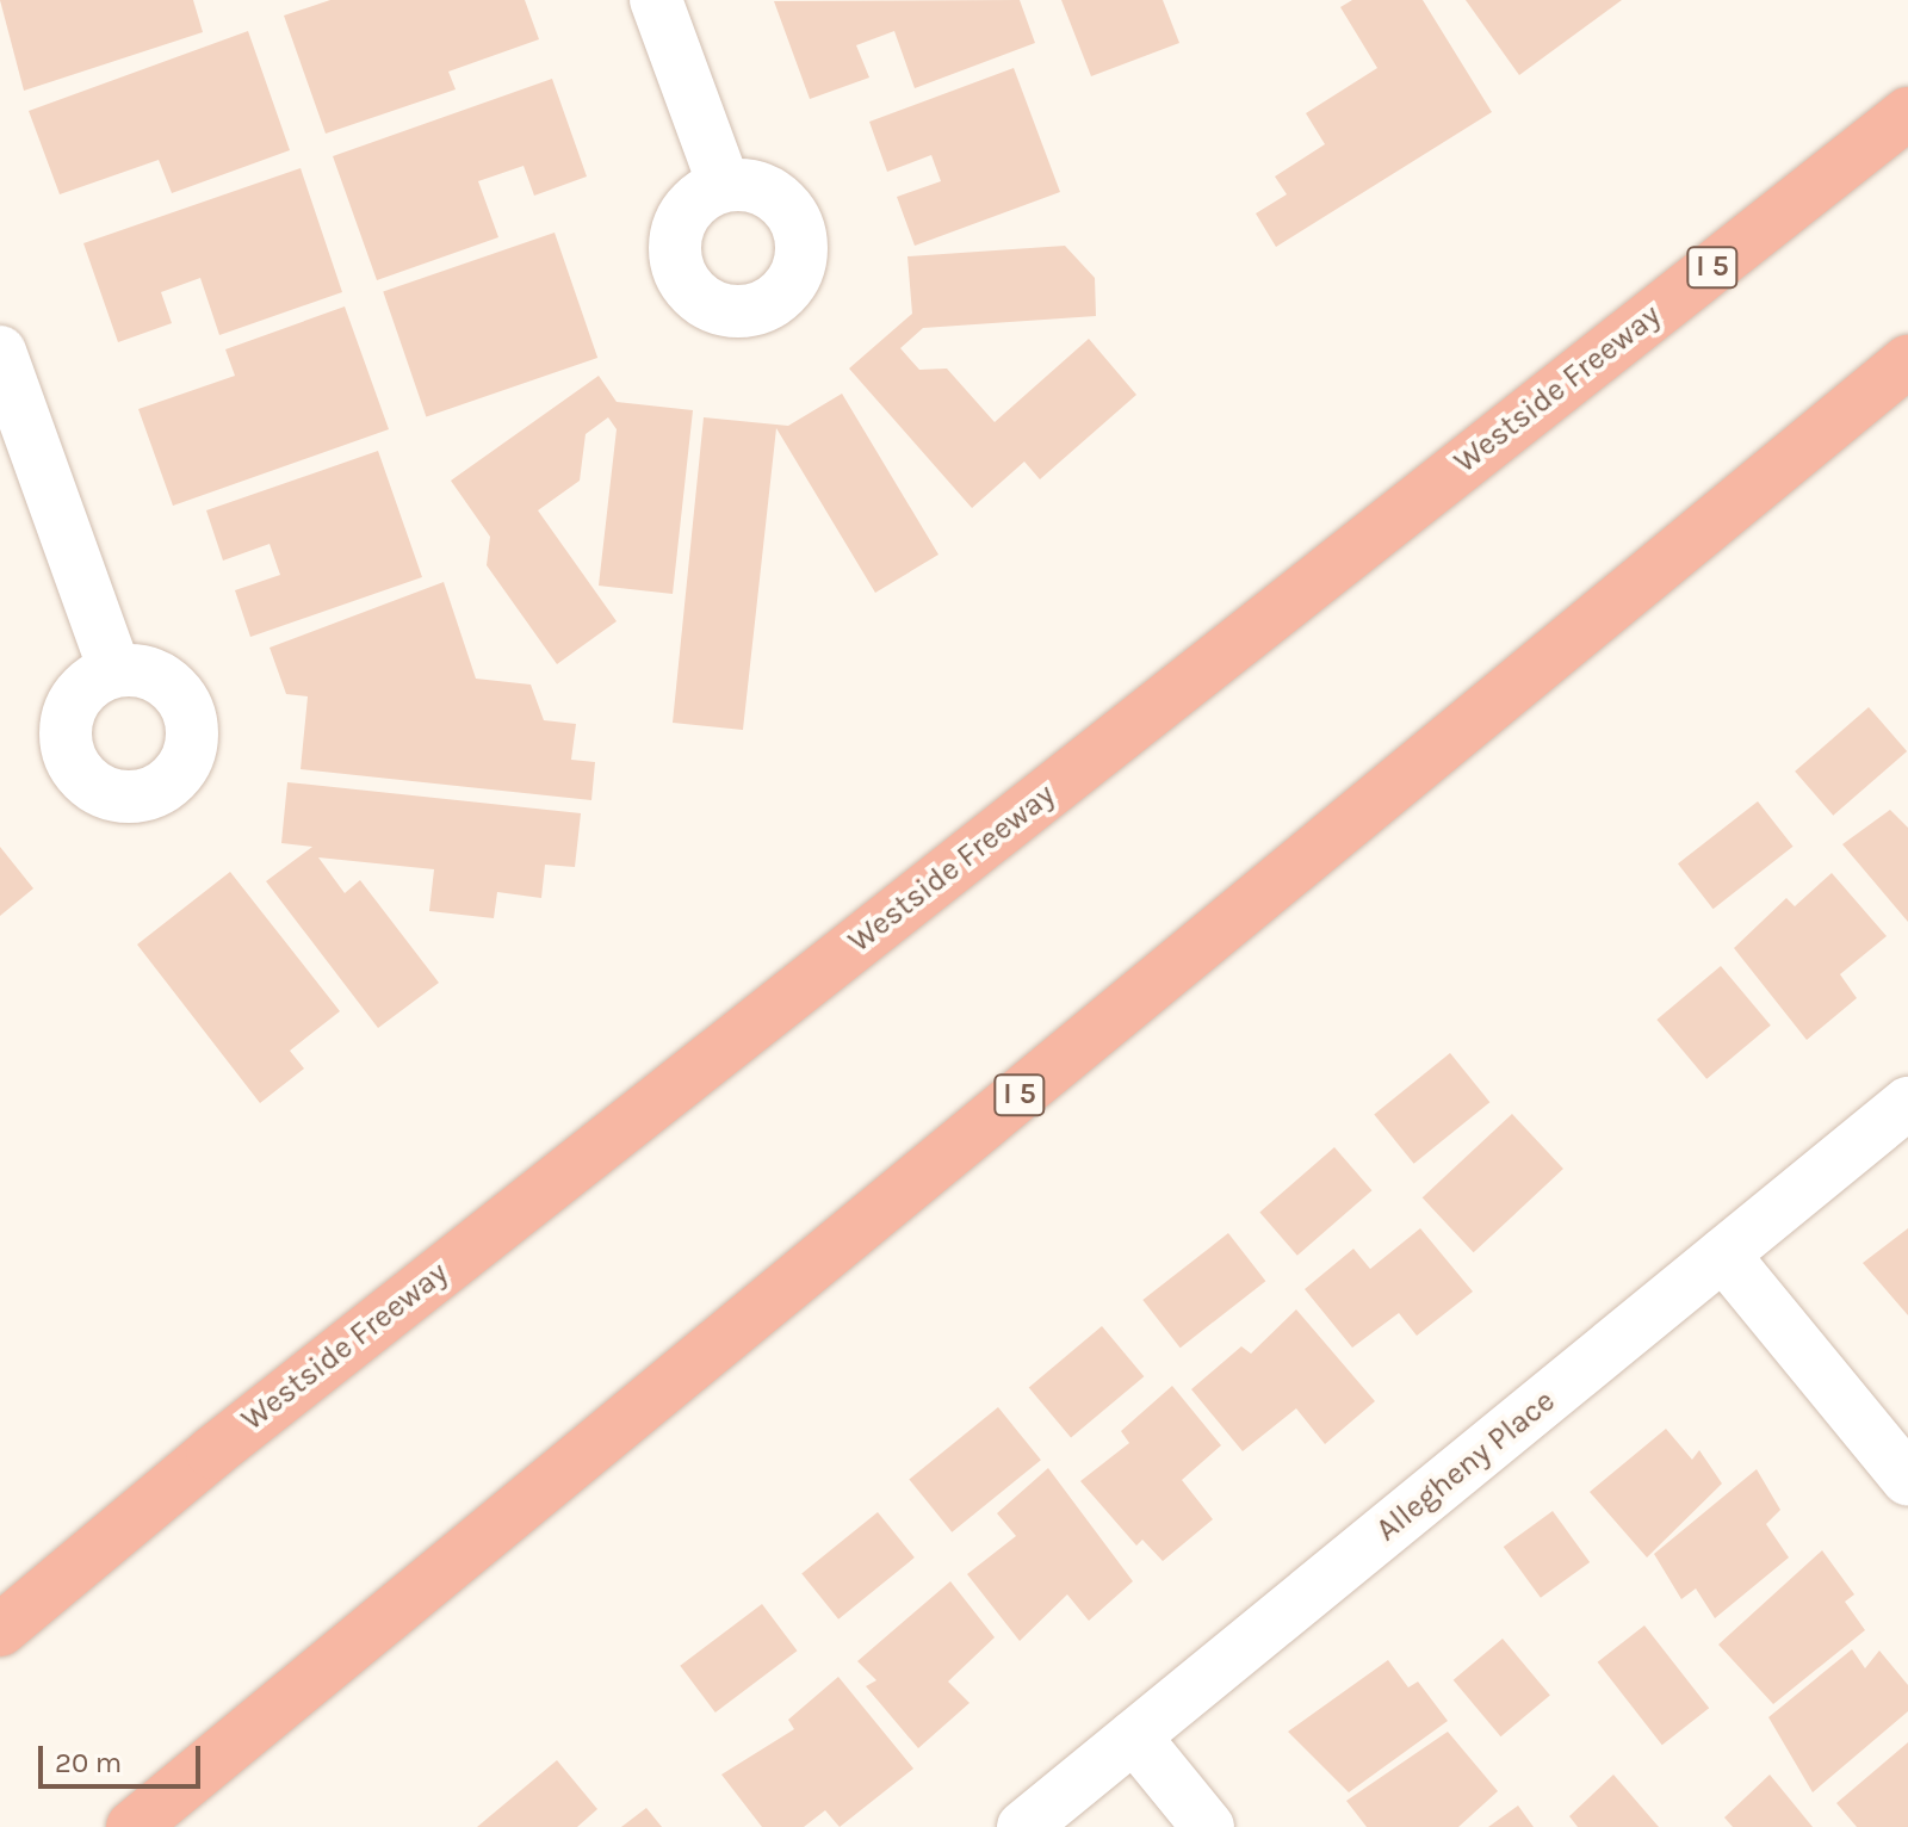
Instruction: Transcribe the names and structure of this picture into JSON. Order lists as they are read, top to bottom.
{
  "streets": {
    "highway": ["I 5", "Westside Freeway"],
    "street": ["Allegheny Place"]
  },
  "scale_bar": "20 m"
}
